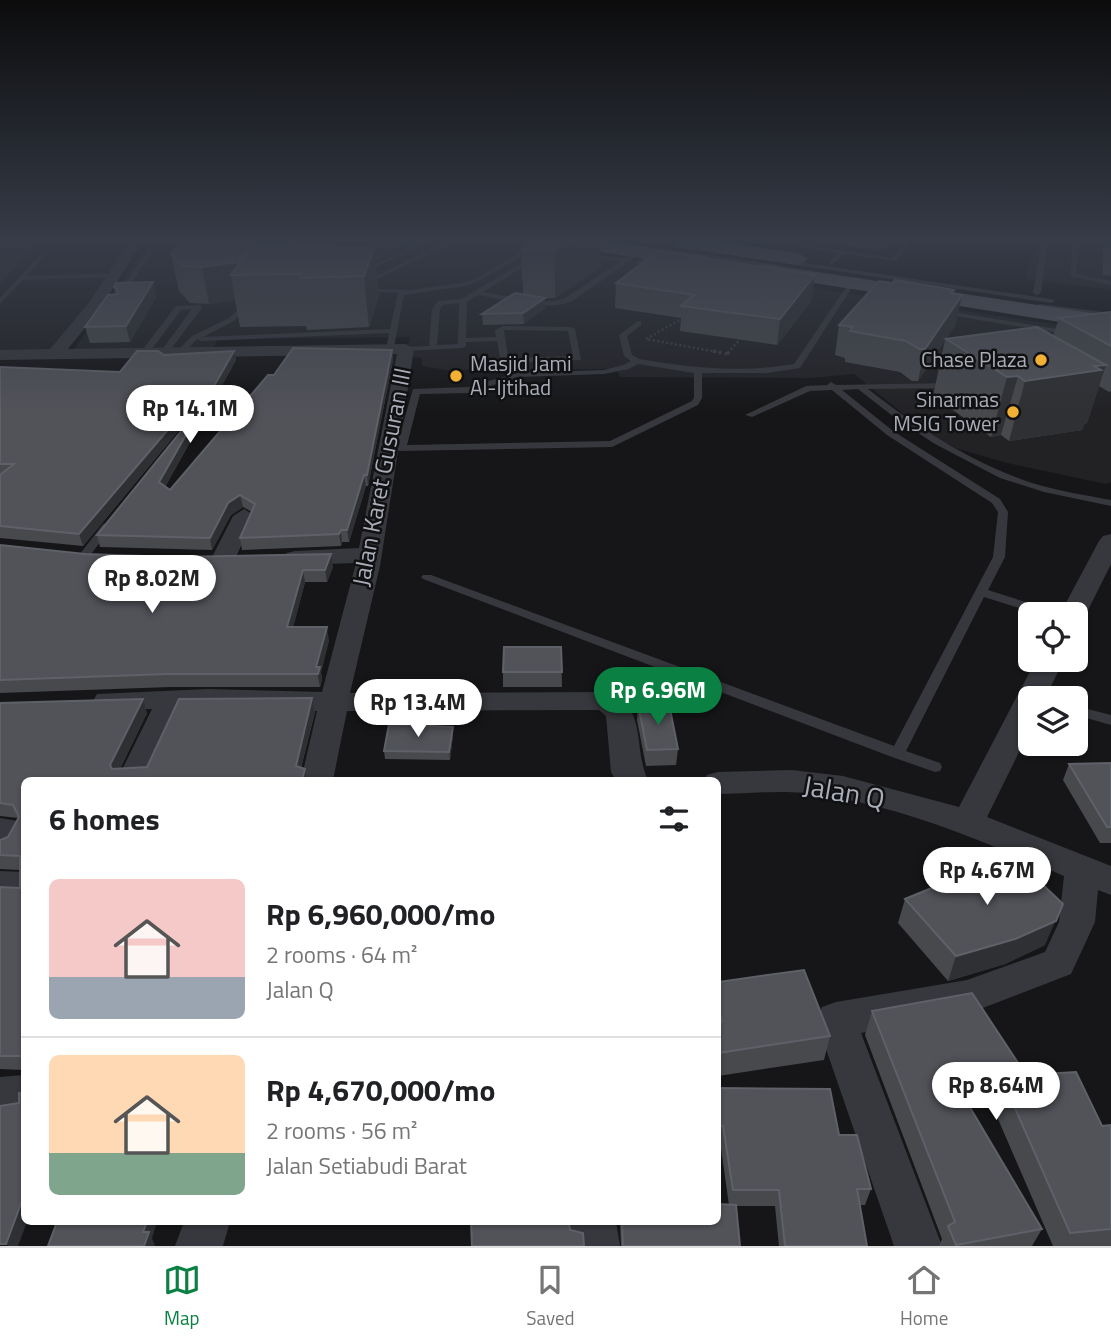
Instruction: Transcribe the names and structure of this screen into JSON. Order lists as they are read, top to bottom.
{
  "streets": {
    "street": ["Jalan Karet Gusuran III", "Jalan Q"]
  },
  "places": ["Chase Plaza", "Masjid Jami Al-Ijtihad", "Sinarmas MSIG Tower"],
  "page": {
    "price": [
      "Rp 14.1M",
      "Rp 8.02M",
      "Rp 6.96M",
      "Rp 13.4M",
      "Rp 4.67M",
      "Rp 8.64M"
    ],
    "heading": "6 homes",
    "list": [
      {
        "name": "Rp 6,960,000/mo",
        "note": "2 rooms · 64 m² · Jalan Q"
      },
      {
        "name": "Rp 4,670,000/mo",
        "note": "2 rooms · 56 m² · Jalan Setiabudi Barat"
      }
    ],
    "tabs": ["Map", "Saved", "Home"]
  }
}
